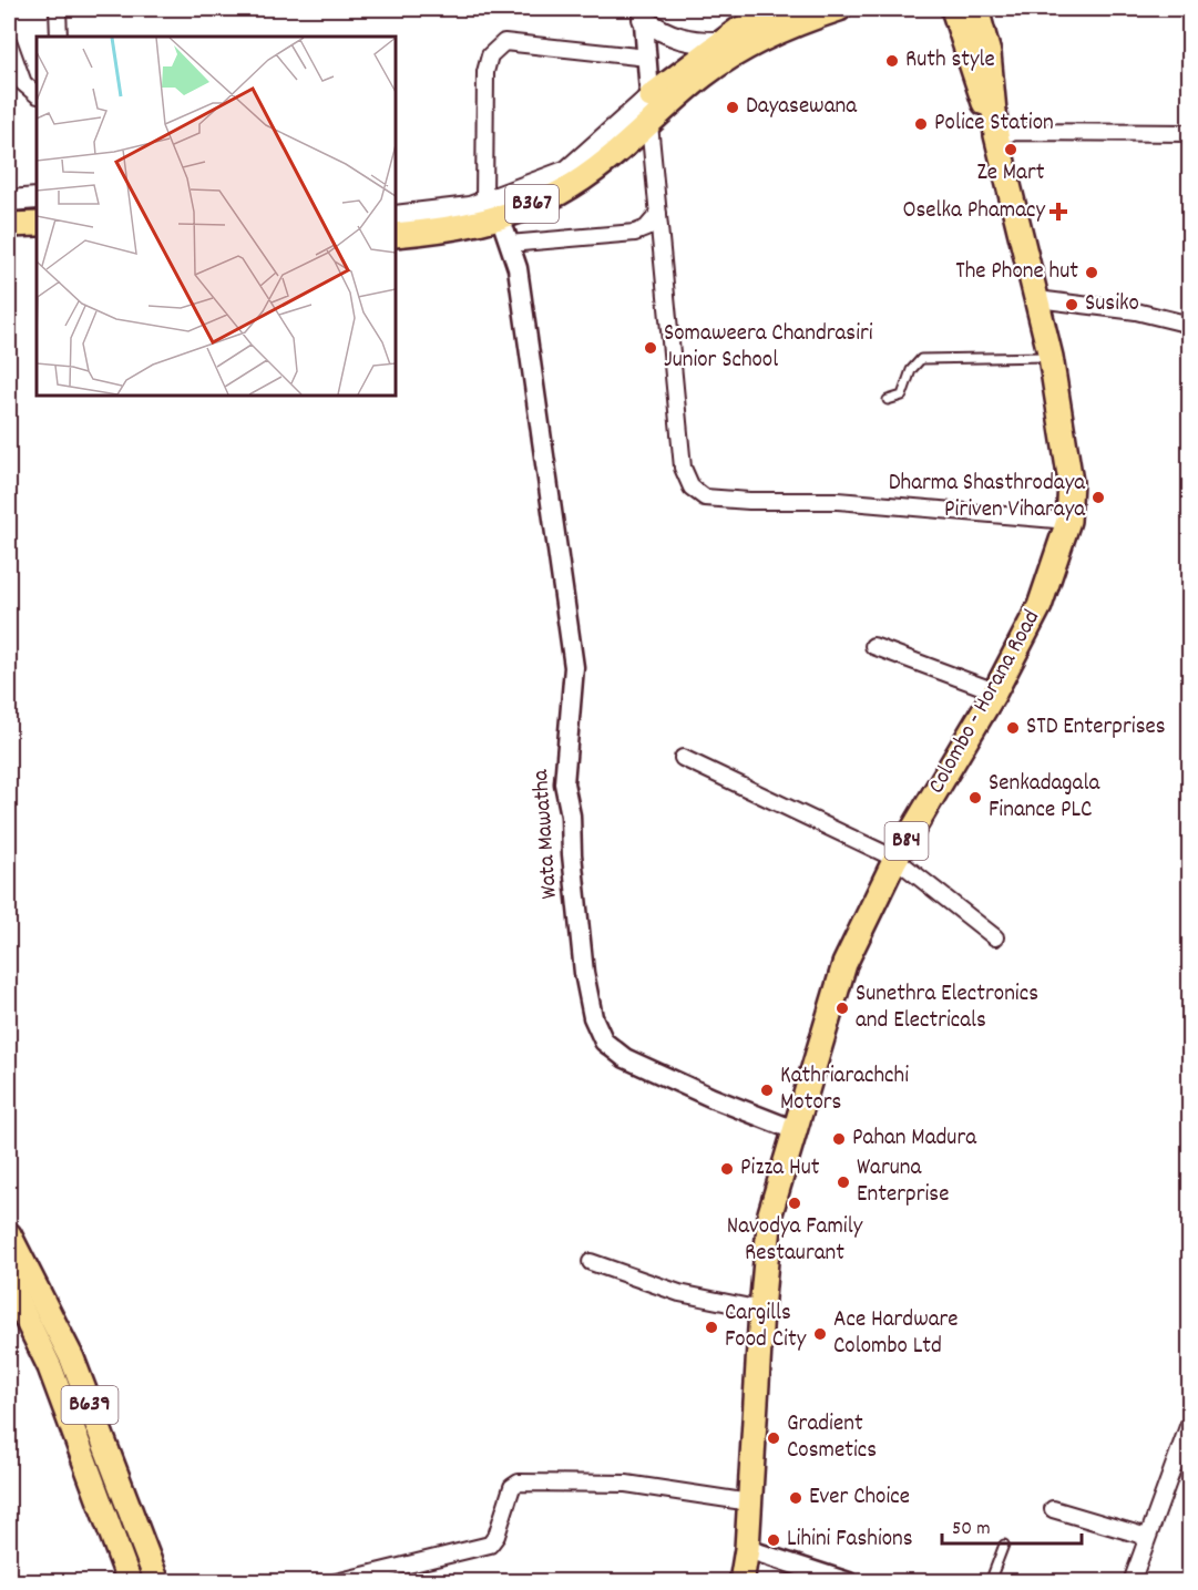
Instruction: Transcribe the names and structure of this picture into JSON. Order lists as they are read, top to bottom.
{
  "streets": {
    "main road": [
      "B367",
      "Colombo - Horana Road",
      "B84",
      "B639"
    ],
    "street": ["Wata Mawatha"]
  },
  "crossings": [
    ["B367", "Wata Mawatha"],
    ["Colombo - Horana Road", "Wata Mawatha"],
    ["Colombo - Horana Road", "B84"]
  ],
  "places": {
    "other": [
      "Ruth style",
      "Dayasewana",
      "Police Station",
      "Ze Mart",
      "The Phone hut",
      "Susiko",
      "Somaweera Chandrasiri Junior School",
      "Dharma Shasthrodaya Piriven Viharaya",
      "STD Enterprises",
      "Senkadagala Finance PLC",
      "Sunethra Electronics and Electricals",
      "Kathriarachchi Motors",
      "Pahan Madura",
      "Pizza Hut",
      "Waruna Enterprise",
      "Navodya Family Restaurant",
      "Cargills Food City",
      "Ace Hardware Colombo Ltd",
      "Gradient Cosmetics",
      "Ever Choice",
      "Lihini Fashions"
    ],
    "health": ["Oselka Phamacy"]
  },
  "scale_bar": "50 m"
}
